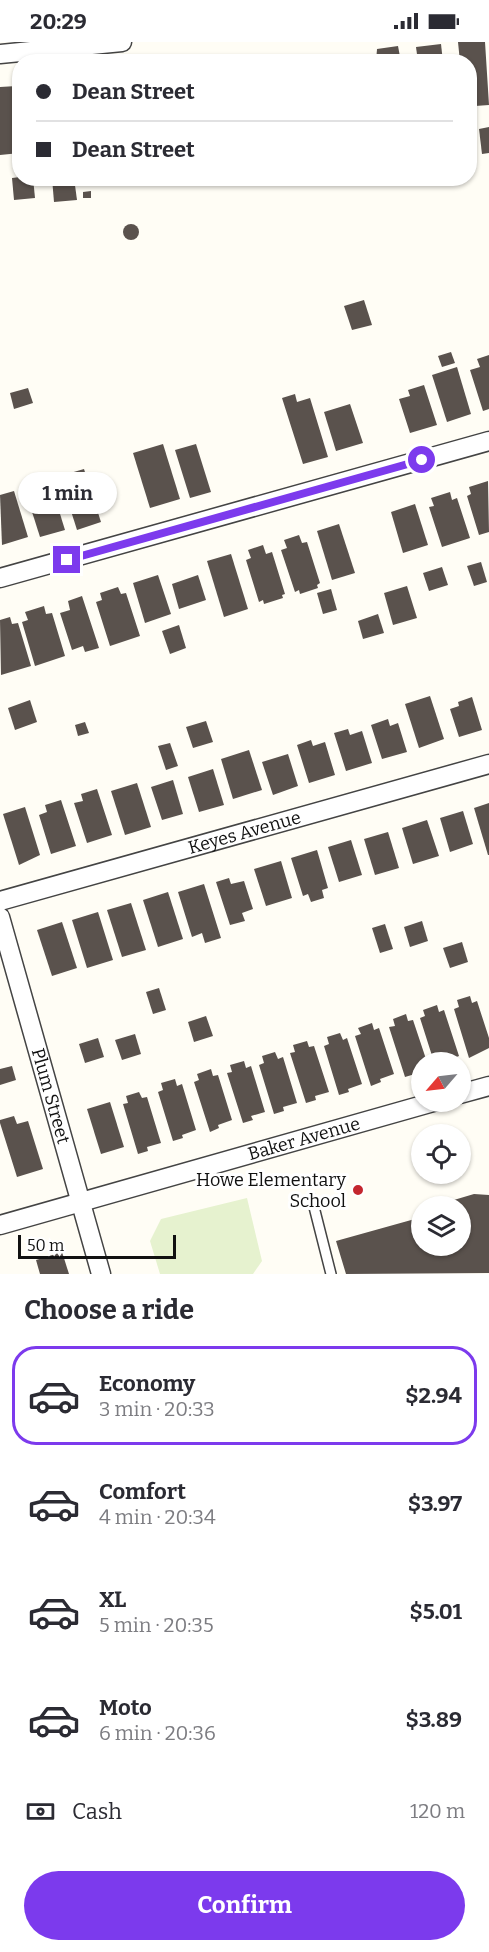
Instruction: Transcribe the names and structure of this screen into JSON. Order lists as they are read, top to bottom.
{
  "streets": {
    "street": ["Keyes Avenue", "Plum Street", "Baker Avenue"]
  },
  "crossings": [
    ["Plum Street", "Baker Avenue"]
  ],
  "places": ["Howe Elementary School"],
  "scale_bar": "50 m",
  "north": "bottom left",
  "page": {
    "status": "20:29",
    "banner": ["Dean Street", "Dean Street"],
    "bubble": "1 min",
    "scale": "50 m",
    "heading": "Choose a ride",
    "list": [
      {
        "name": "Economy",
        "note": "3 min · 20:33",
        "value": "$2.94"
      },
      {
        "name": "Comfort",
        "note": "4 min · 20:34",
        "value": "$3.97"
      },
      {
        "name": "XL",
        "note": "5 min · 20:35",
        "value": "$5.01"
      },
      {
        "name": "Moto",
        "note": "6 min · 20:36",
        "value": "$3.89"
      }
    ],
    "pay": ["Cash", "120 m"],
    "buttons": "Confirm"
  }
}
